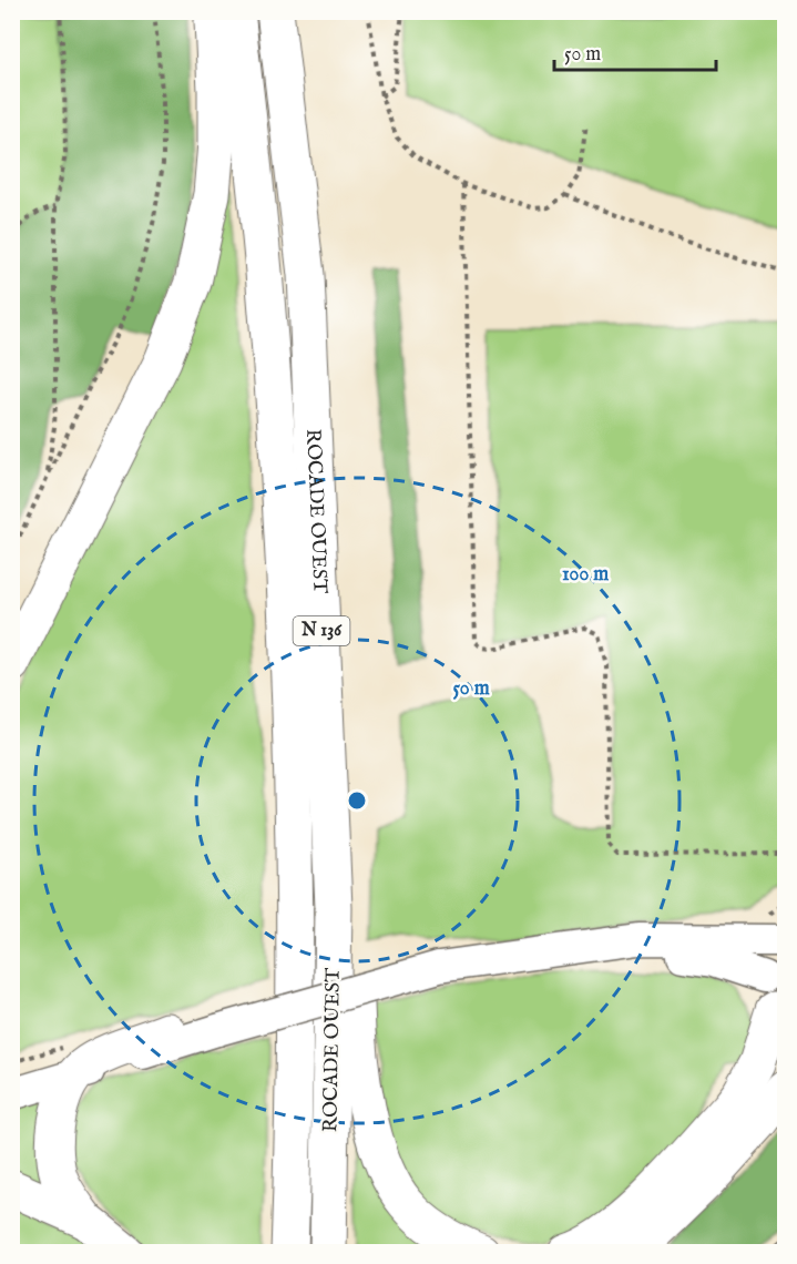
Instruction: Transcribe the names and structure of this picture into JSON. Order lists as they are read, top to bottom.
{
  "streets": {
    "highway": ["ROCADE OUEST", "N 136"]
  },
  "scale_bar": "50 m",
  "rings": ["100 m", "50 m"]
}
